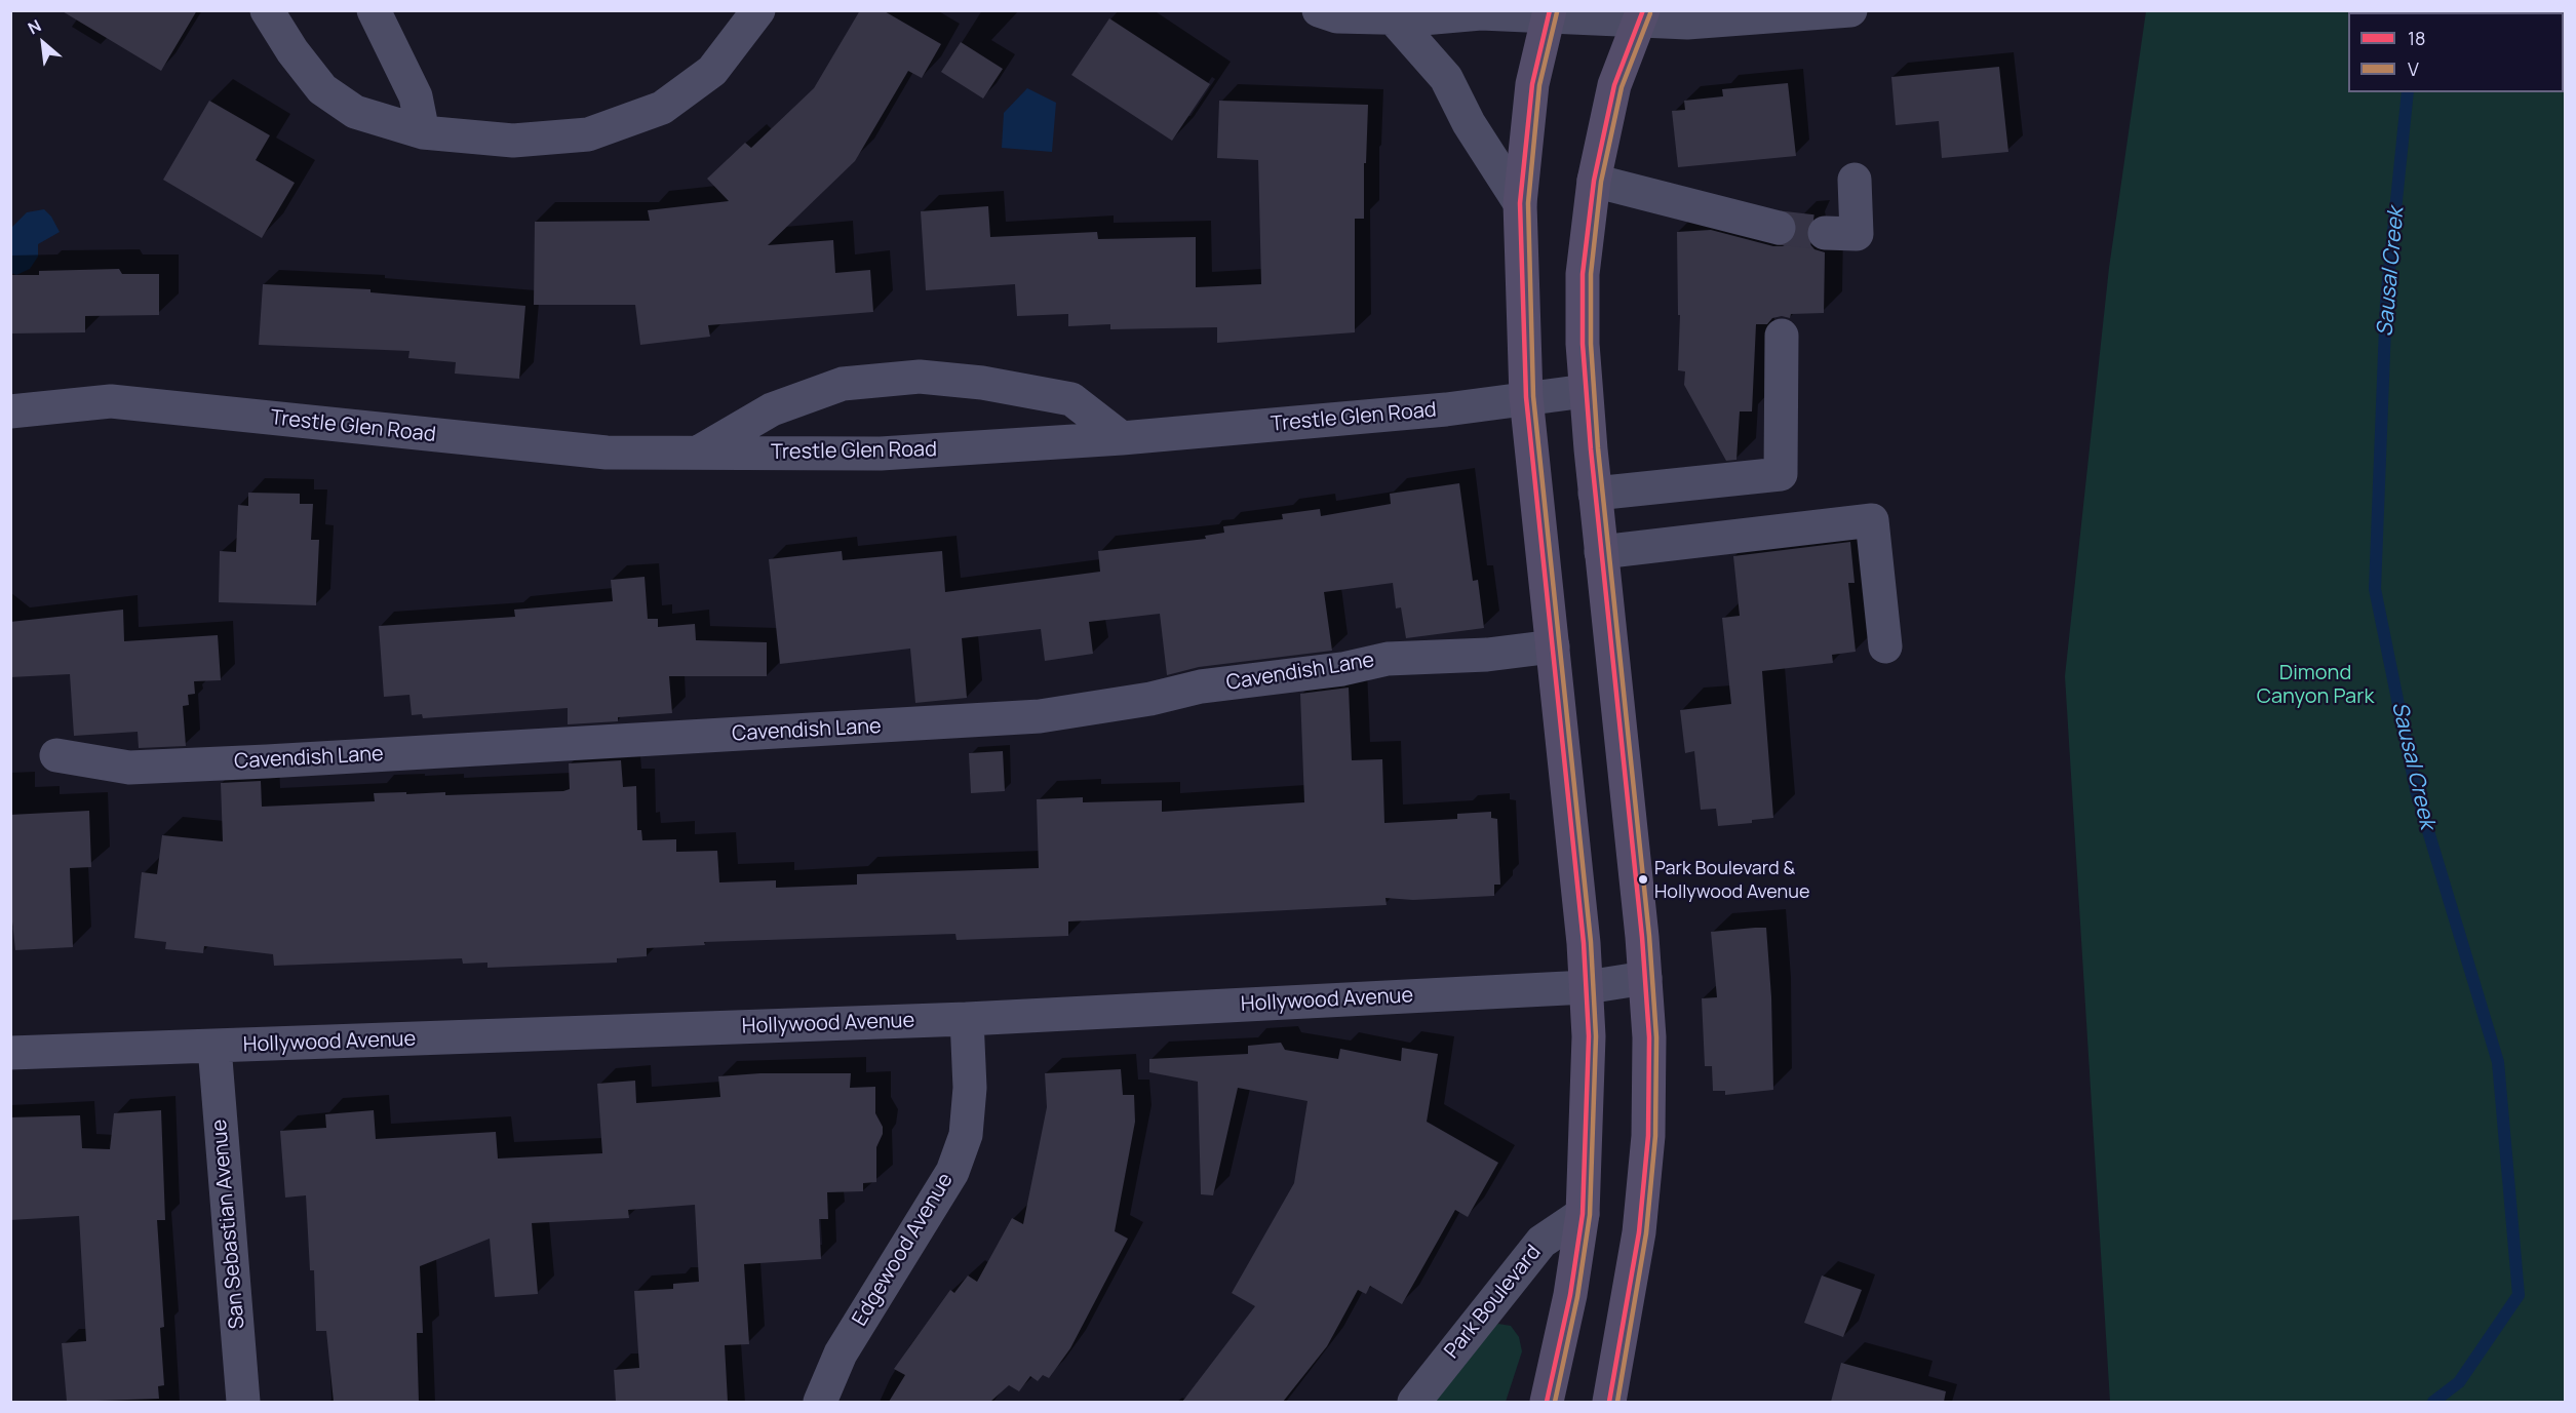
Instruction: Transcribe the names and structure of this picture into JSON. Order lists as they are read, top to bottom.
{
  "streets": {
    "main road": ["Park Boulevard"],
    "street": [
      "Trestle Glen Road",
      "Cavendish Lane",
      "Hollywood Avenue",
      "San Sebastian Avenue",
      "Edgewood Avenue"
    ]
  },
  "crossings": [
    ["Trestle Glen Road", "Park Boulevard"],
    ["Cavendish Lane", "Park Boulevard"],
    ["Hollywood Avenue", "San Sebastian Avenue"],
    ["Hollywood Avenue", "Edgewood Avenue"],
    ["Hollywood Avenue", "Park Boulevard"]
  ],
  "water": ["Sausal Creek"],
  "parks": ["Dimond Canyon Park"],
  "places": ["Park Boulevard & Hollywood Avenue"],
  "lines": ["transit line 18", "transit line V"],
  "legend": ["18", "V"],
  "north": "top left"
}
